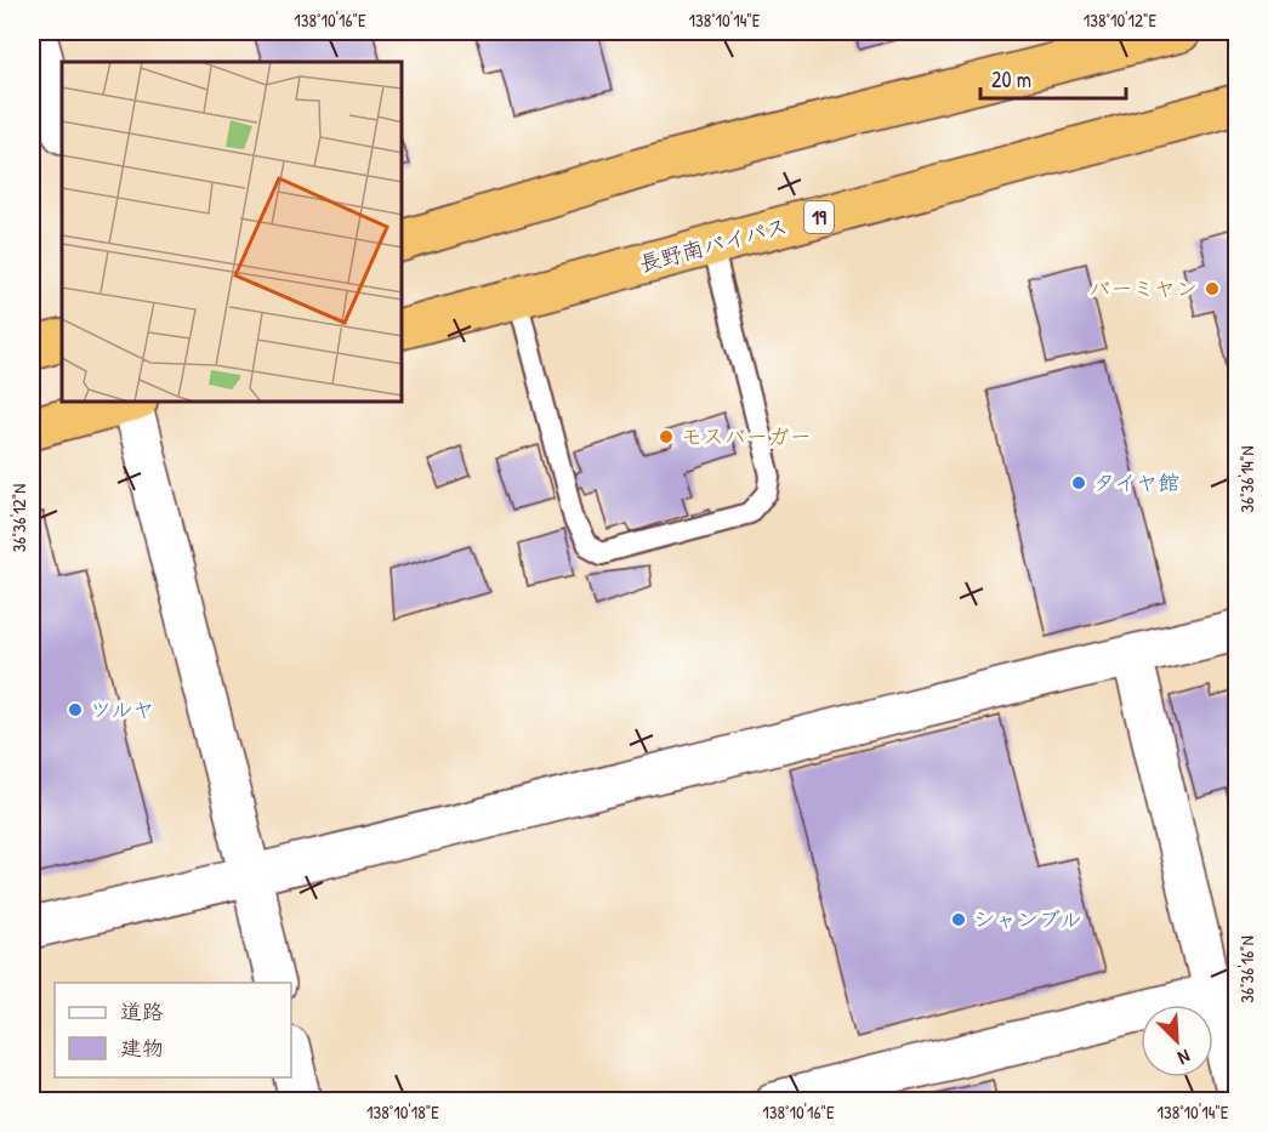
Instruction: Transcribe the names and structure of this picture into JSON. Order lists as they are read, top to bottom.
{
  "streets": {
    "highway": ["19", "長野南バイパス"]
  },
  "places": [
    "バーミヤン",
    "モスバーガー",
    "タイヤ館",
    "ツルヤ",
    "シャンブル"
  ],
  "legend": ["道路", "建物"],
  "scale_bar": "20 m",
  "north": "bottom right",
  "coordinates": [
    "138°10'16\"E",
    "138°10'14\"E",
    "138°10'12\"E",
    "36°36'14\"N",
    "36°36'12\"N",
    "36°36'16\"N",
    "138°10'18\"E"
  ]
}
